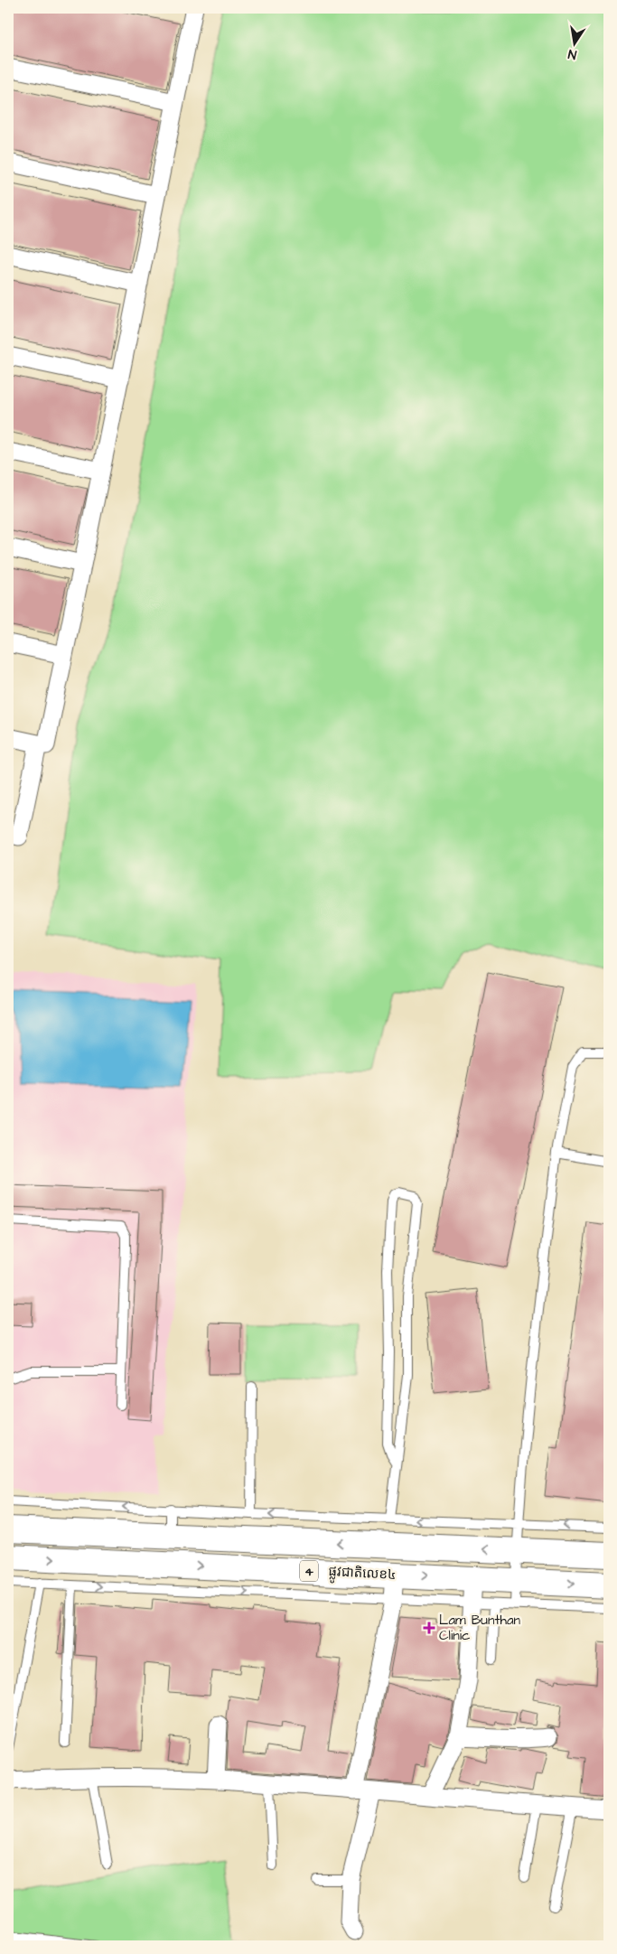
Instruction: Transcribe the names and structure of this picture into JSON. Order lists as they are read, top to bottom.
{
  "streets": {
    "highway": ["4", "ផ្លូវជាតិលេខ៤"]
  },
  "places": {
    "health": ["Lam Bunthan Clinic"]
  },
  "north": "bottom"
}
